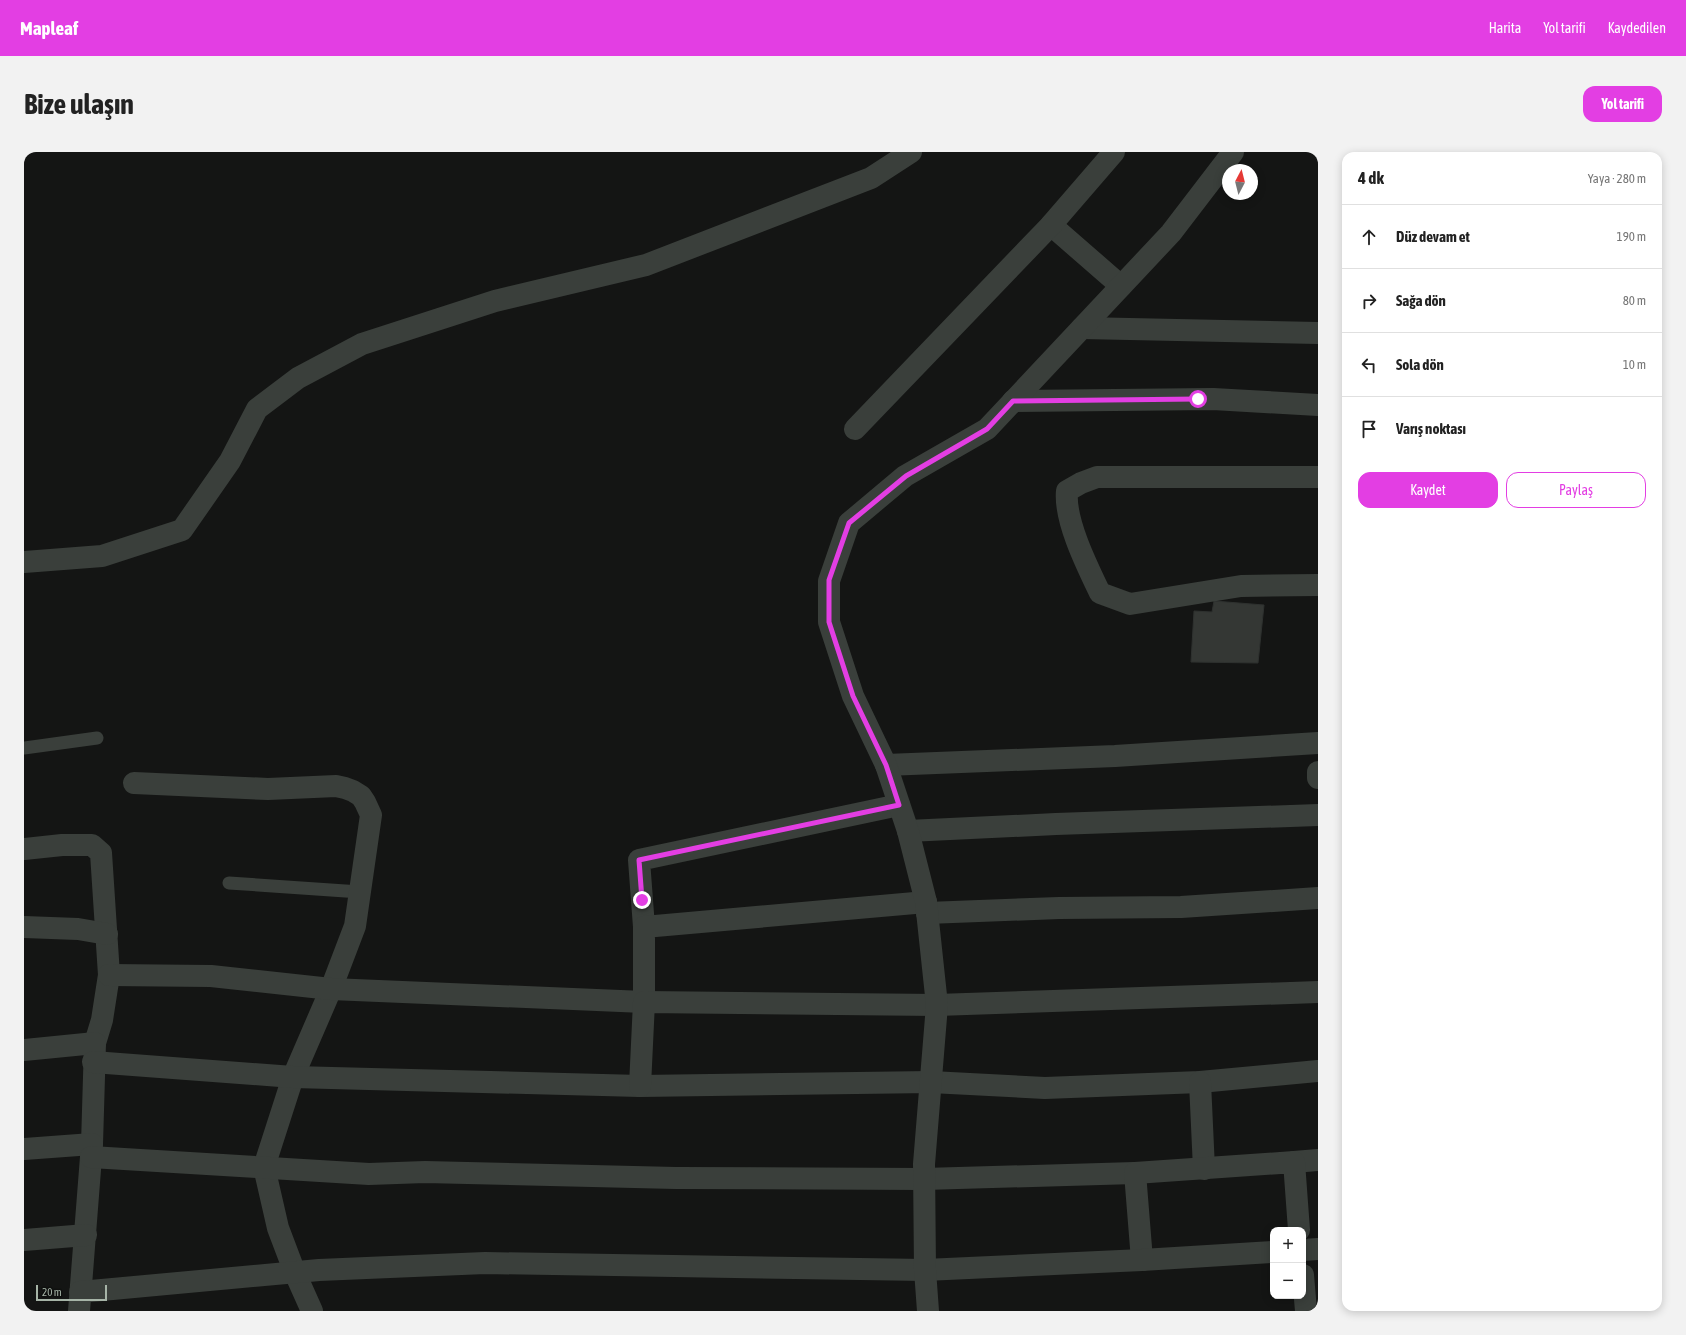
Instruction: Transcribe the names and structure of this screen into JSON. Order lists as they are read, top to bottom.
{
  "scale_bar": "20 m",
  "north": "top",
  "page": {
    "header": "Mapleaf",
    "nav": ["Harita", "Yol tarifi", "Kaydedilen"],
    "buttons": [
      "Yol tarifi",
      ["Kaydet", "Paylaş"]
    ],
    "title": "Bize ulaşın",
    "heading": ["4 dk", "Yaya · 280 m"],
    "list": [
      ["Düz devam et", "190 m"],
      ["Sağa dön", "80 m"],
      ["Sola dön", "10 m"],
      "Varış noktası"
    ],
    "map_buttons": ["+", "−"],
    "scale": "20 m"
  }
}
